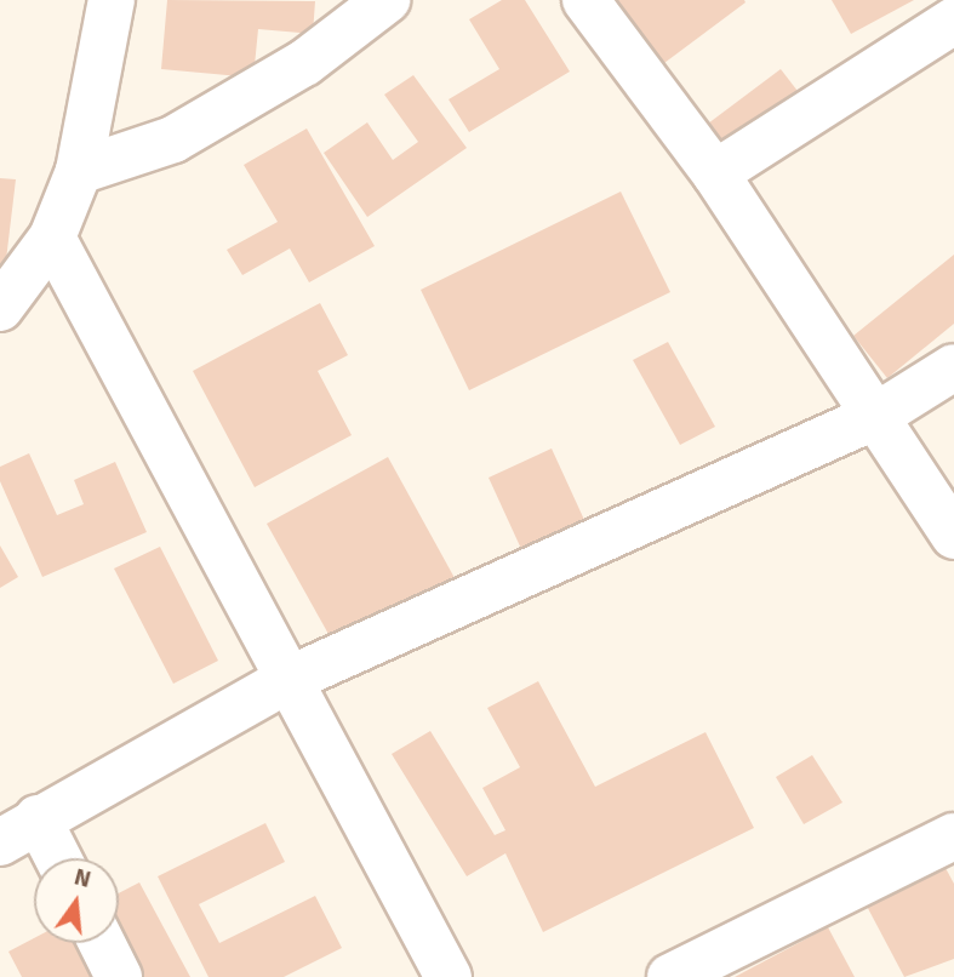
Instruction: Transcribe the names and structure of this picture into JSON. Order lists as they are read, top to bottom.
{
  "north": "top"
}
